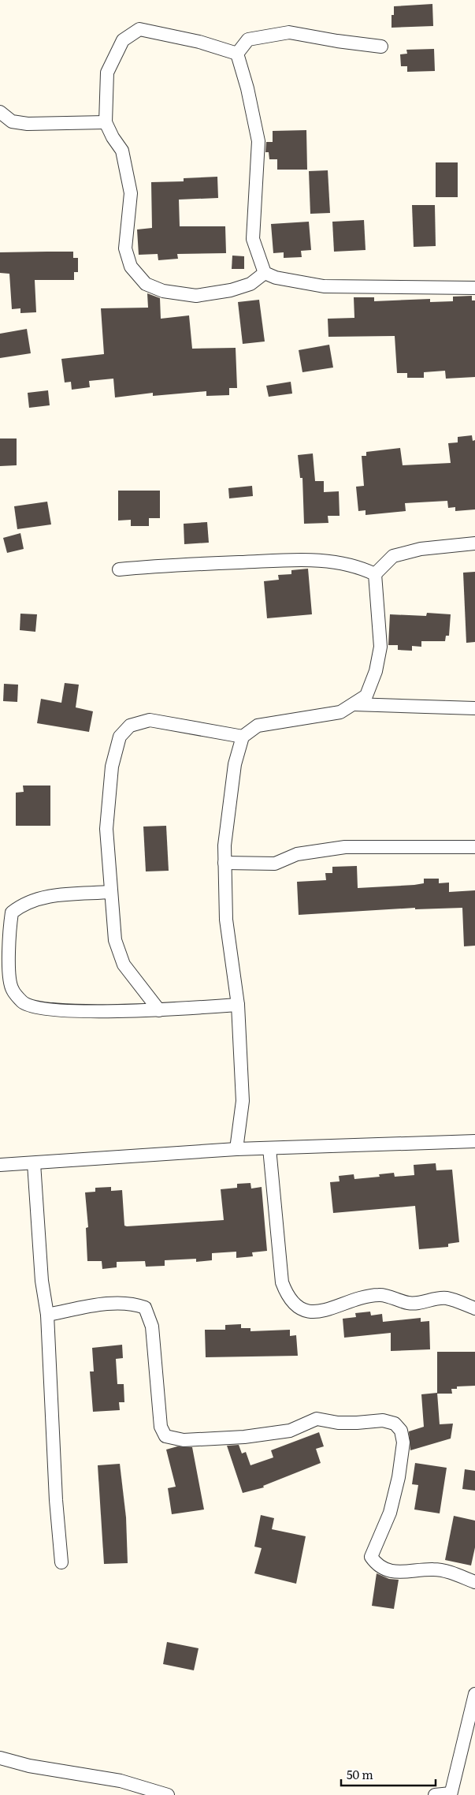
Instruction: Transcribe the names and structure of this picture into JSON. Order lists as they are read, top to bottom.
{
  "scale_bar": "50 m"
}
